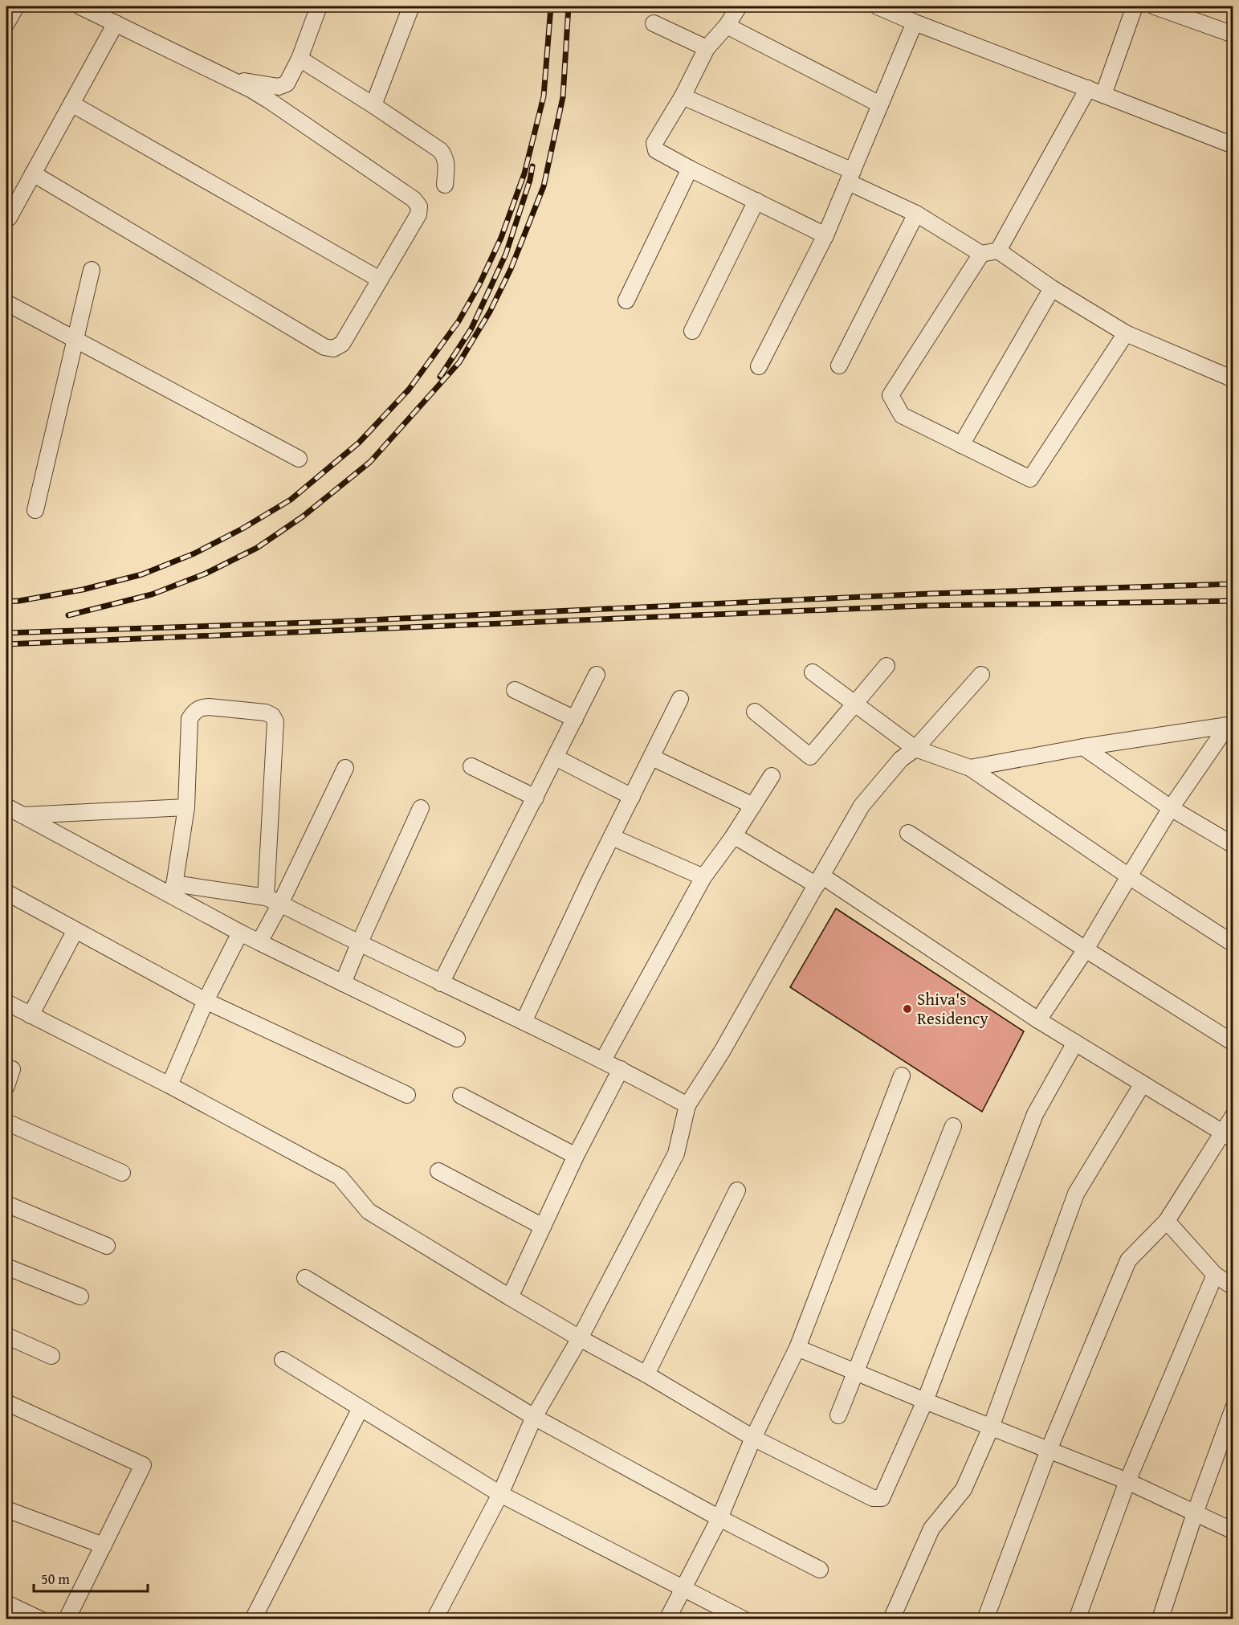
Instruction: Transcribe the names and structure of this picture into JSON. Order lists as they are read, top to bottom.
{
  "places": ["Shiva's Residency"],
  "scale_bar": "50 m"
}
